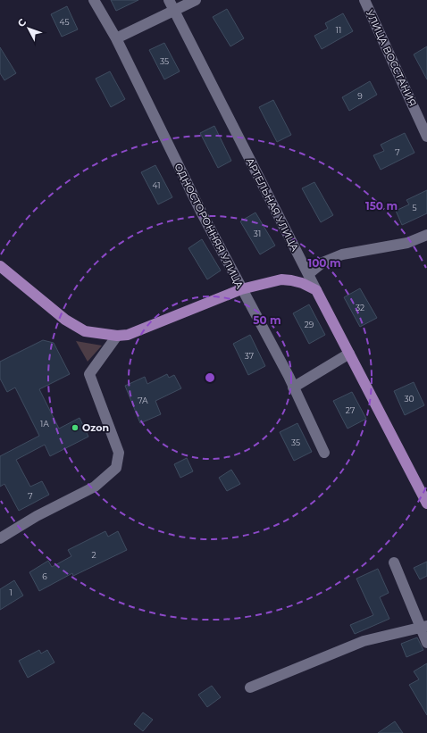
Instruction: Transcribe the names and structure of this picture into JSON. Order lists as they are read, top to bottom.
{
  "streets": {
    "main road": ["АРТЕЛЬНАЯ УЛИЦА"],
    "street": ["УЛИЦА ВОССТАНИЯ", "ОДНОСТОРОННЯЯ УЛИЦА"]
  },
  "places": ["Ozon"],
  "house_numbers": [
    "45",
    "11",
    "35",
    "9",
    "7",
    "41",
    "5",
    "31",
    "32",
    "29",
    "37",
    "30",
    "7А",
    "27",
    "1А",
    "35",
    "7",
    "2",
    "6",
    "1"
  ],
  "north": "top left",
  "rings": ["150 m", "100 m", "50 m"]
}
